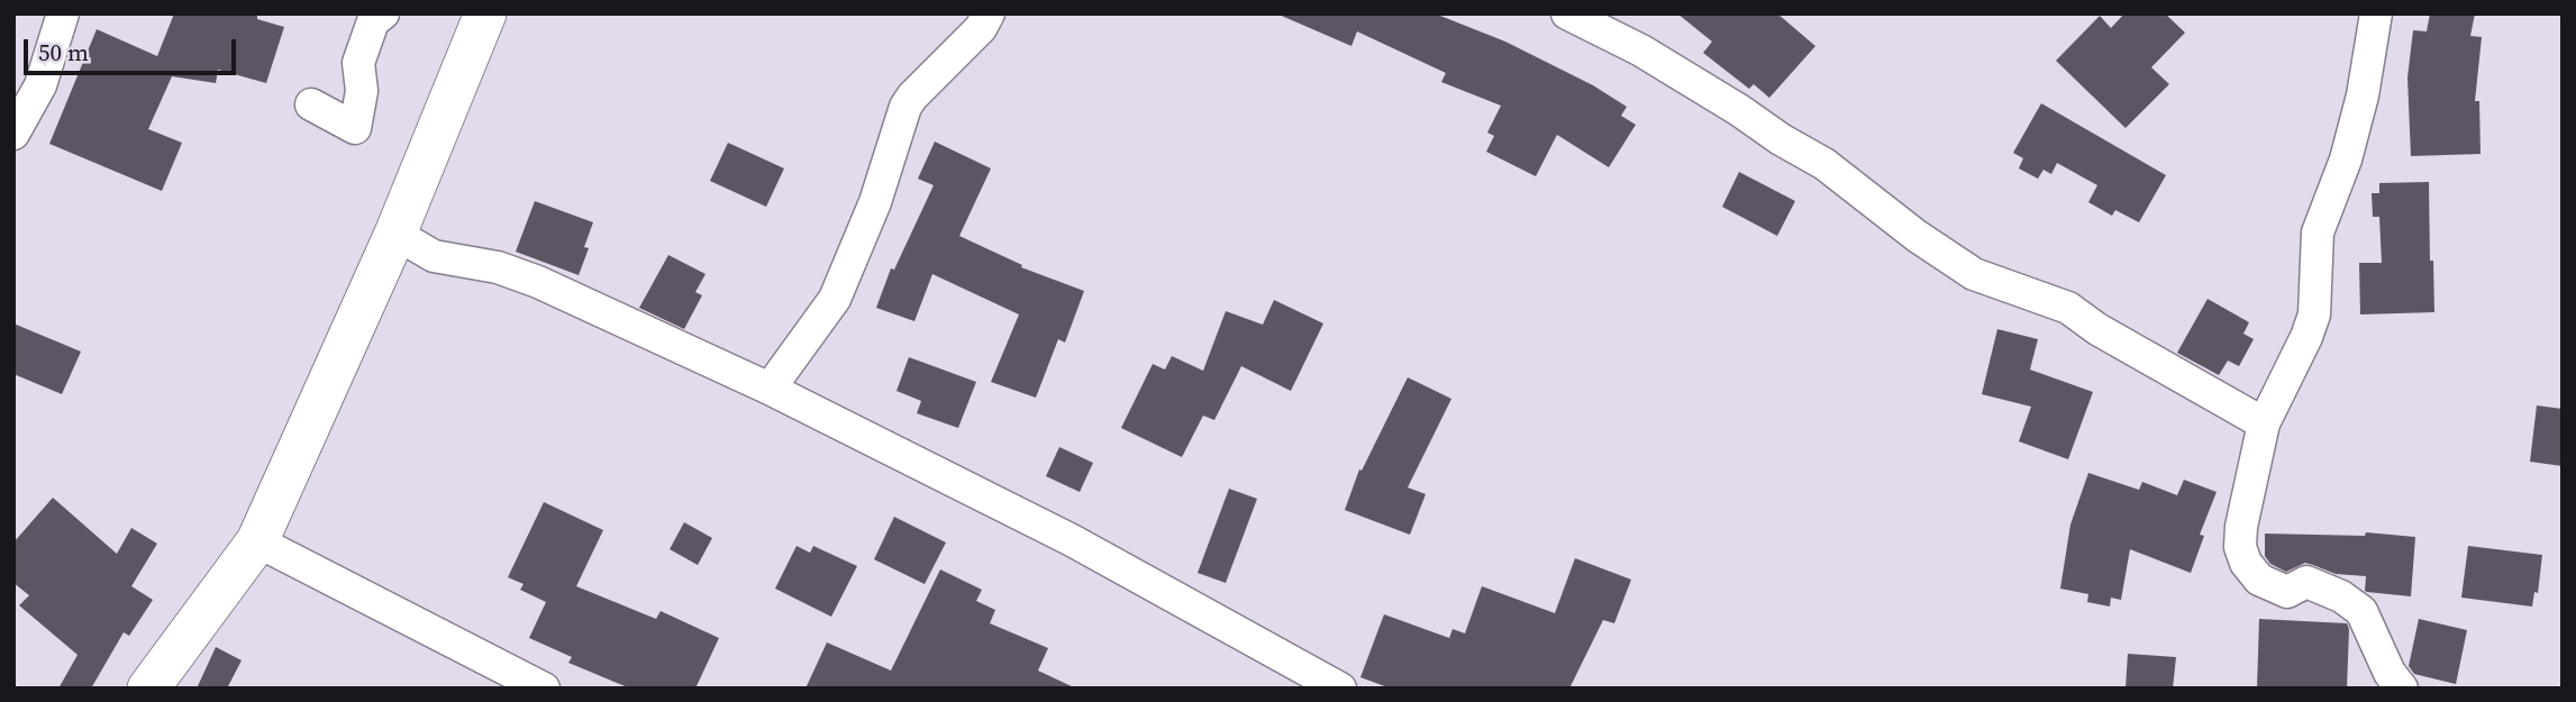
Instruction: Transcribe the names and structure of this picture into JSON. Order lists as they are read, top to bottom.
{
  "scale_bar": "50 m"
}
